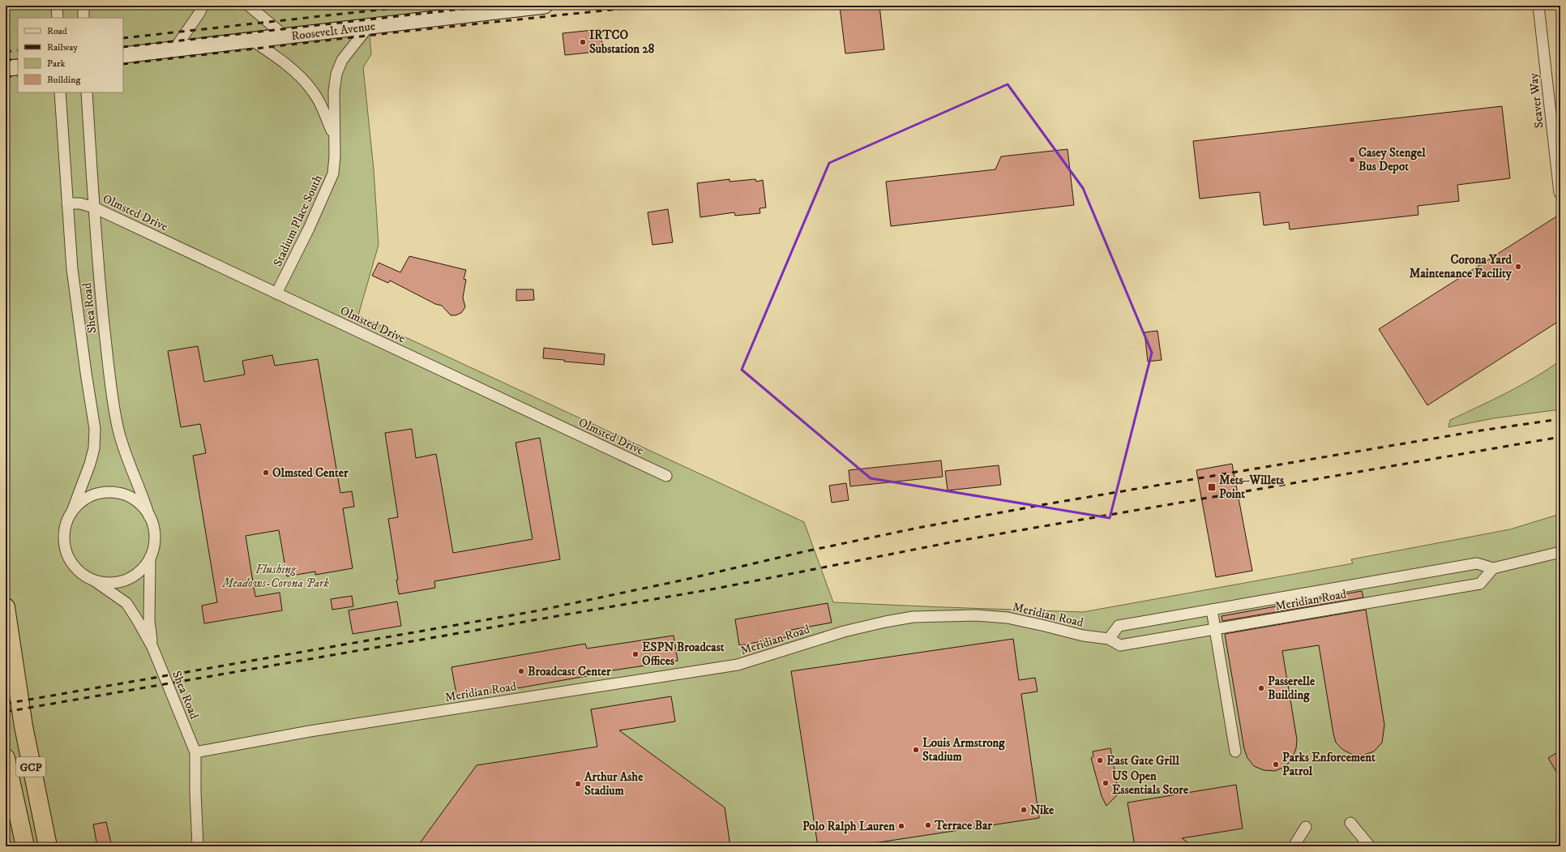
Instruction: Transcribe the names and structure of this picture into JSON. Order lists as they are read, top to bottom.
{
  "streets": {
    "highway": ["GCP"],
    "main road": ["Roosevelt Avenue"],
    "street": [
      "Seaver Way",
      "Olmsted Drive",
      "Stadium Place South",
      "Shea Road",
      "Meridian Road"
    ]
  },
  "crossings": [
    ["Roosevelt Avenue", "Stadium Place South"],
    ["Olmsted Drive", "Stadium Place South"],
    ["Olmsted Drive", "Shea Road"],
    ["Shea Road", "Meridian Road"]
  ],
  "parks": ["Flushing Meadows-Corona Park"],
  "places": {
    "other": [
      "IRTCO Substation 28",
      "Casey Stengel Bus Depot",
      "Corona Yard Maintenance Facility",
      "Olmsted Center",
      "ESPN Broadcast Offices",
      "Broadcast Center",
      "Passerelle Building",
      "Louis Armstrong Stadium",
      "East Gate Grill",
      "Parks Enforcement Patrol",
      "US Open Essentials Store",
      "Arthur Ashe Stadium",
      "Nike",
      "Terrace Bar",
      "Polo Ralph Lauren"
    ],
    "transit": ["Mets–Willets Point"]
  },
  "legend": [
    "Road",
    "Railway",
    "Park",
    "Building"
  ]
}
